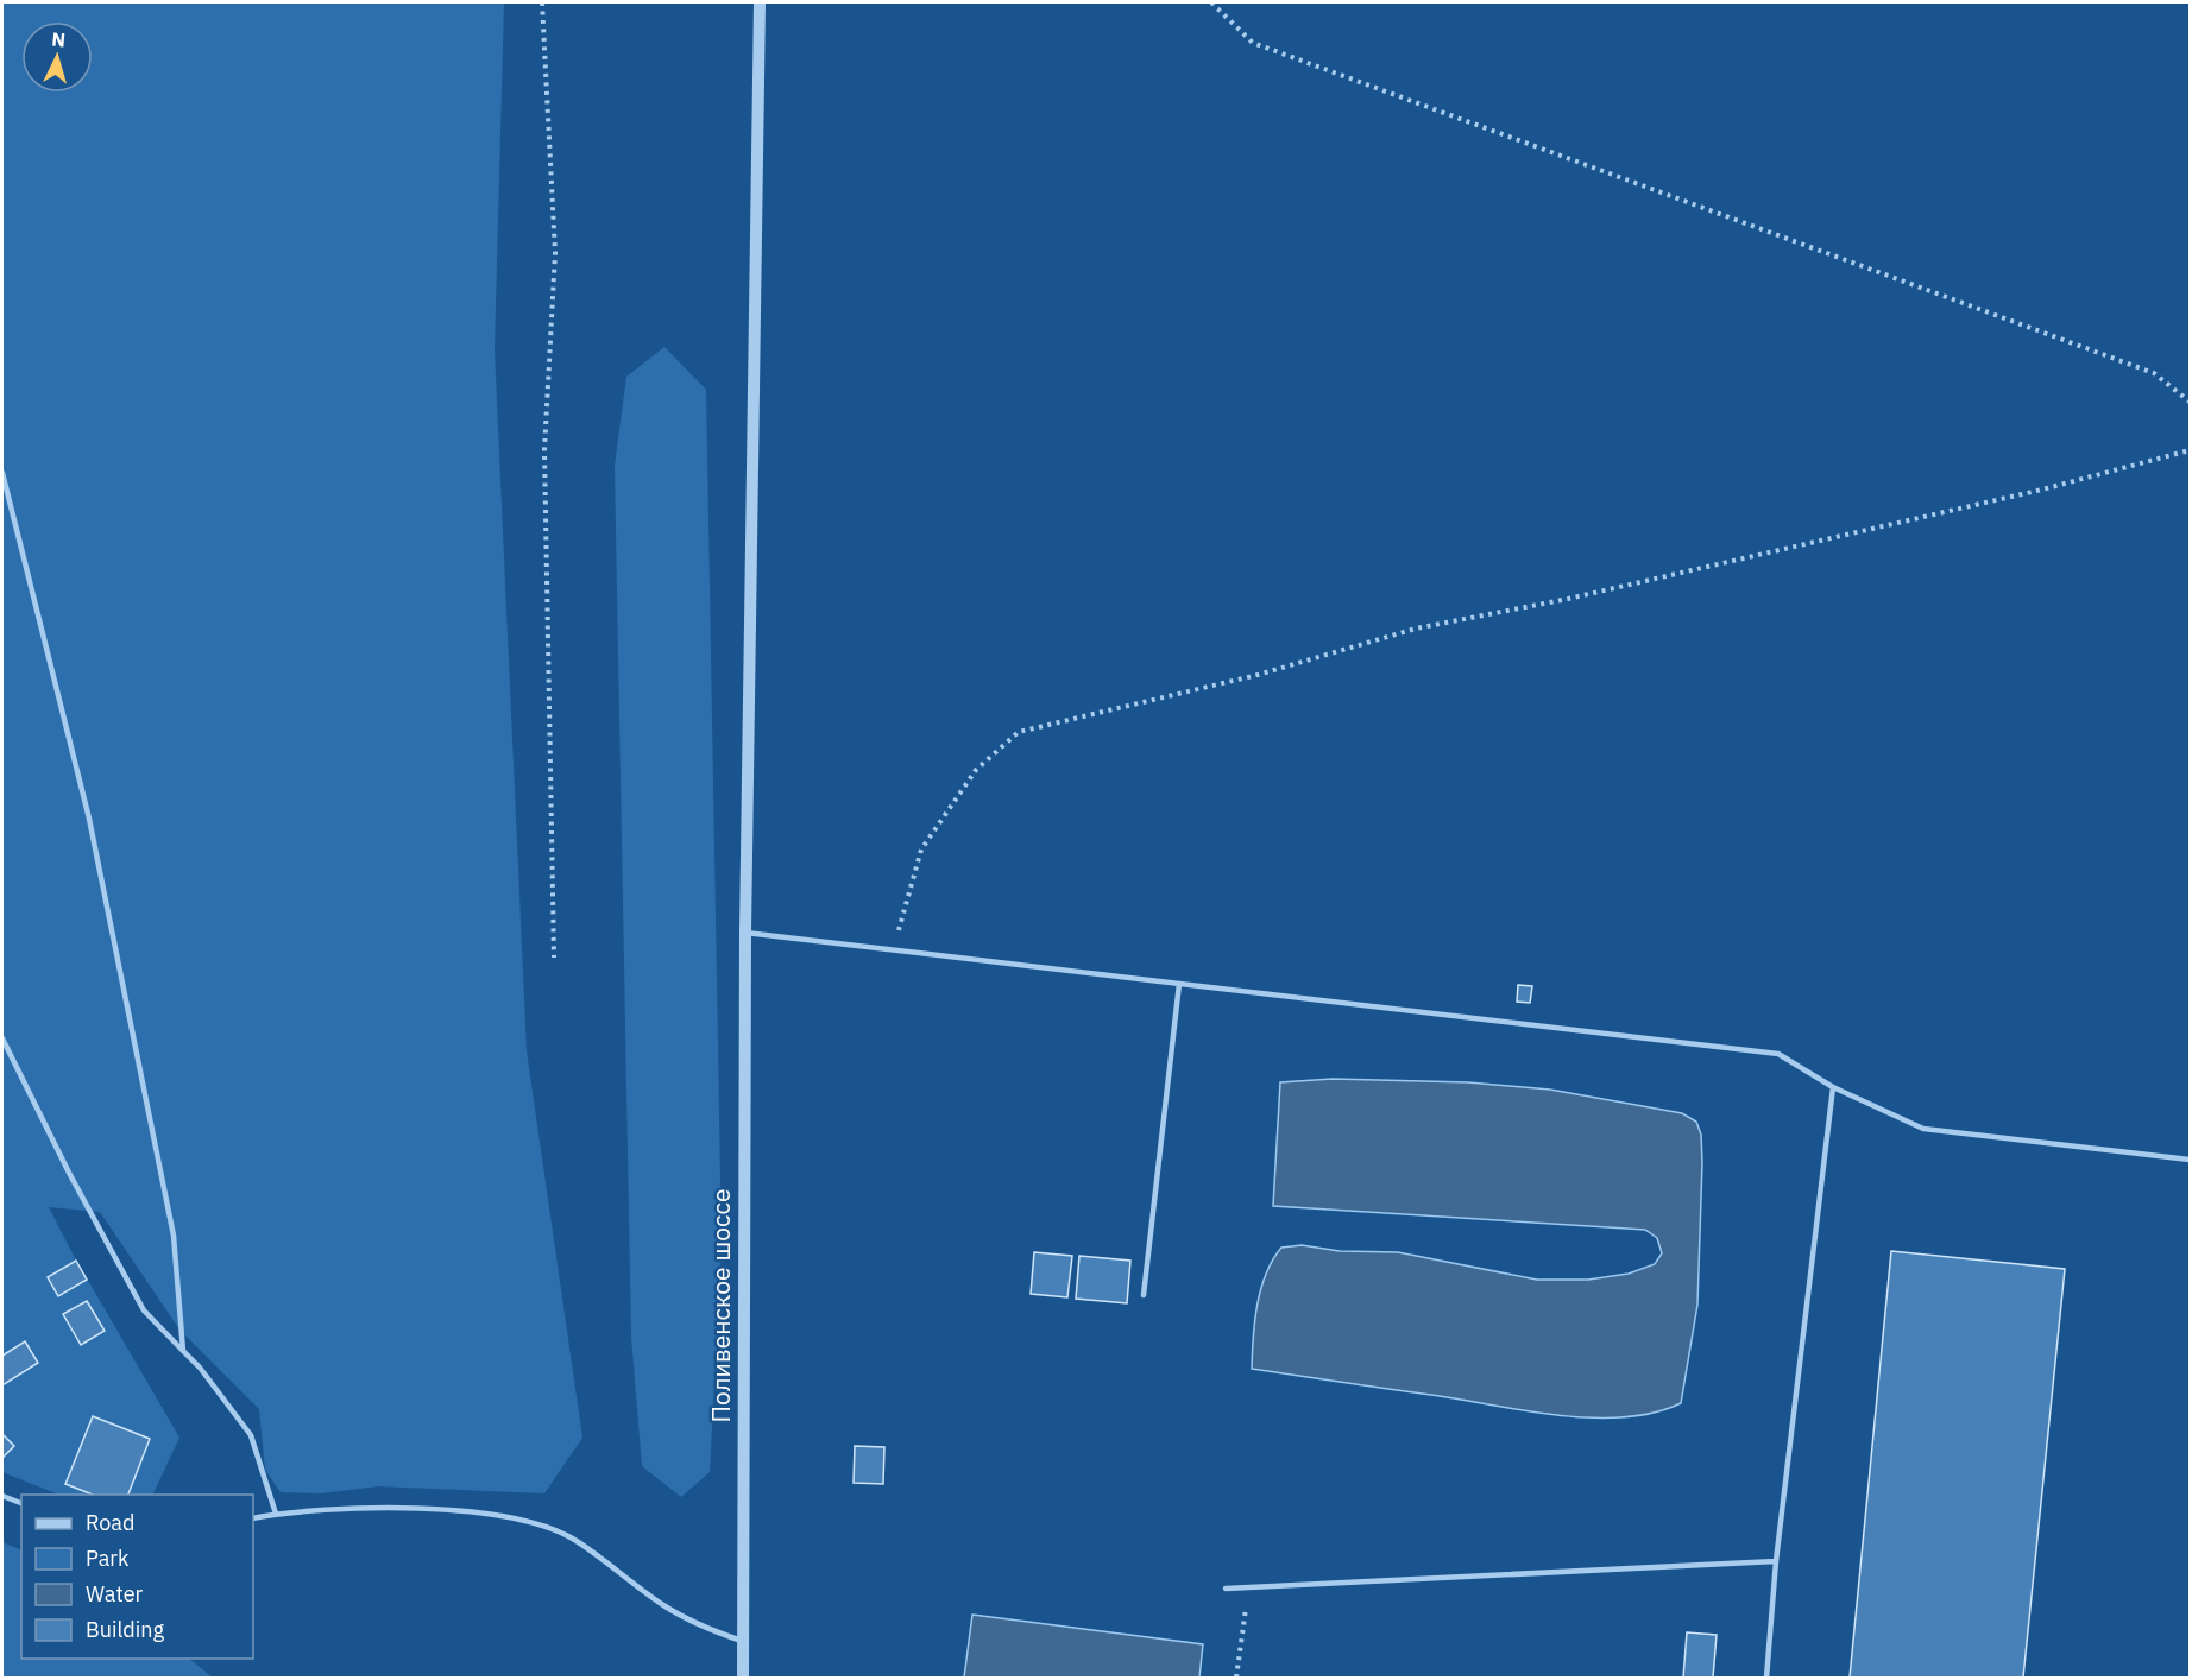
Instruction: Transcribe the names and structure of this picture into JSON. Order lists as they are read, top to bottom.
{
  "streets": {
    "street": ["Поливенское шоссе"]
  },
  "legend": [
    "Road",
    "Park",
    "Water",
    "Building"
  ],
  "north": "top"
}
